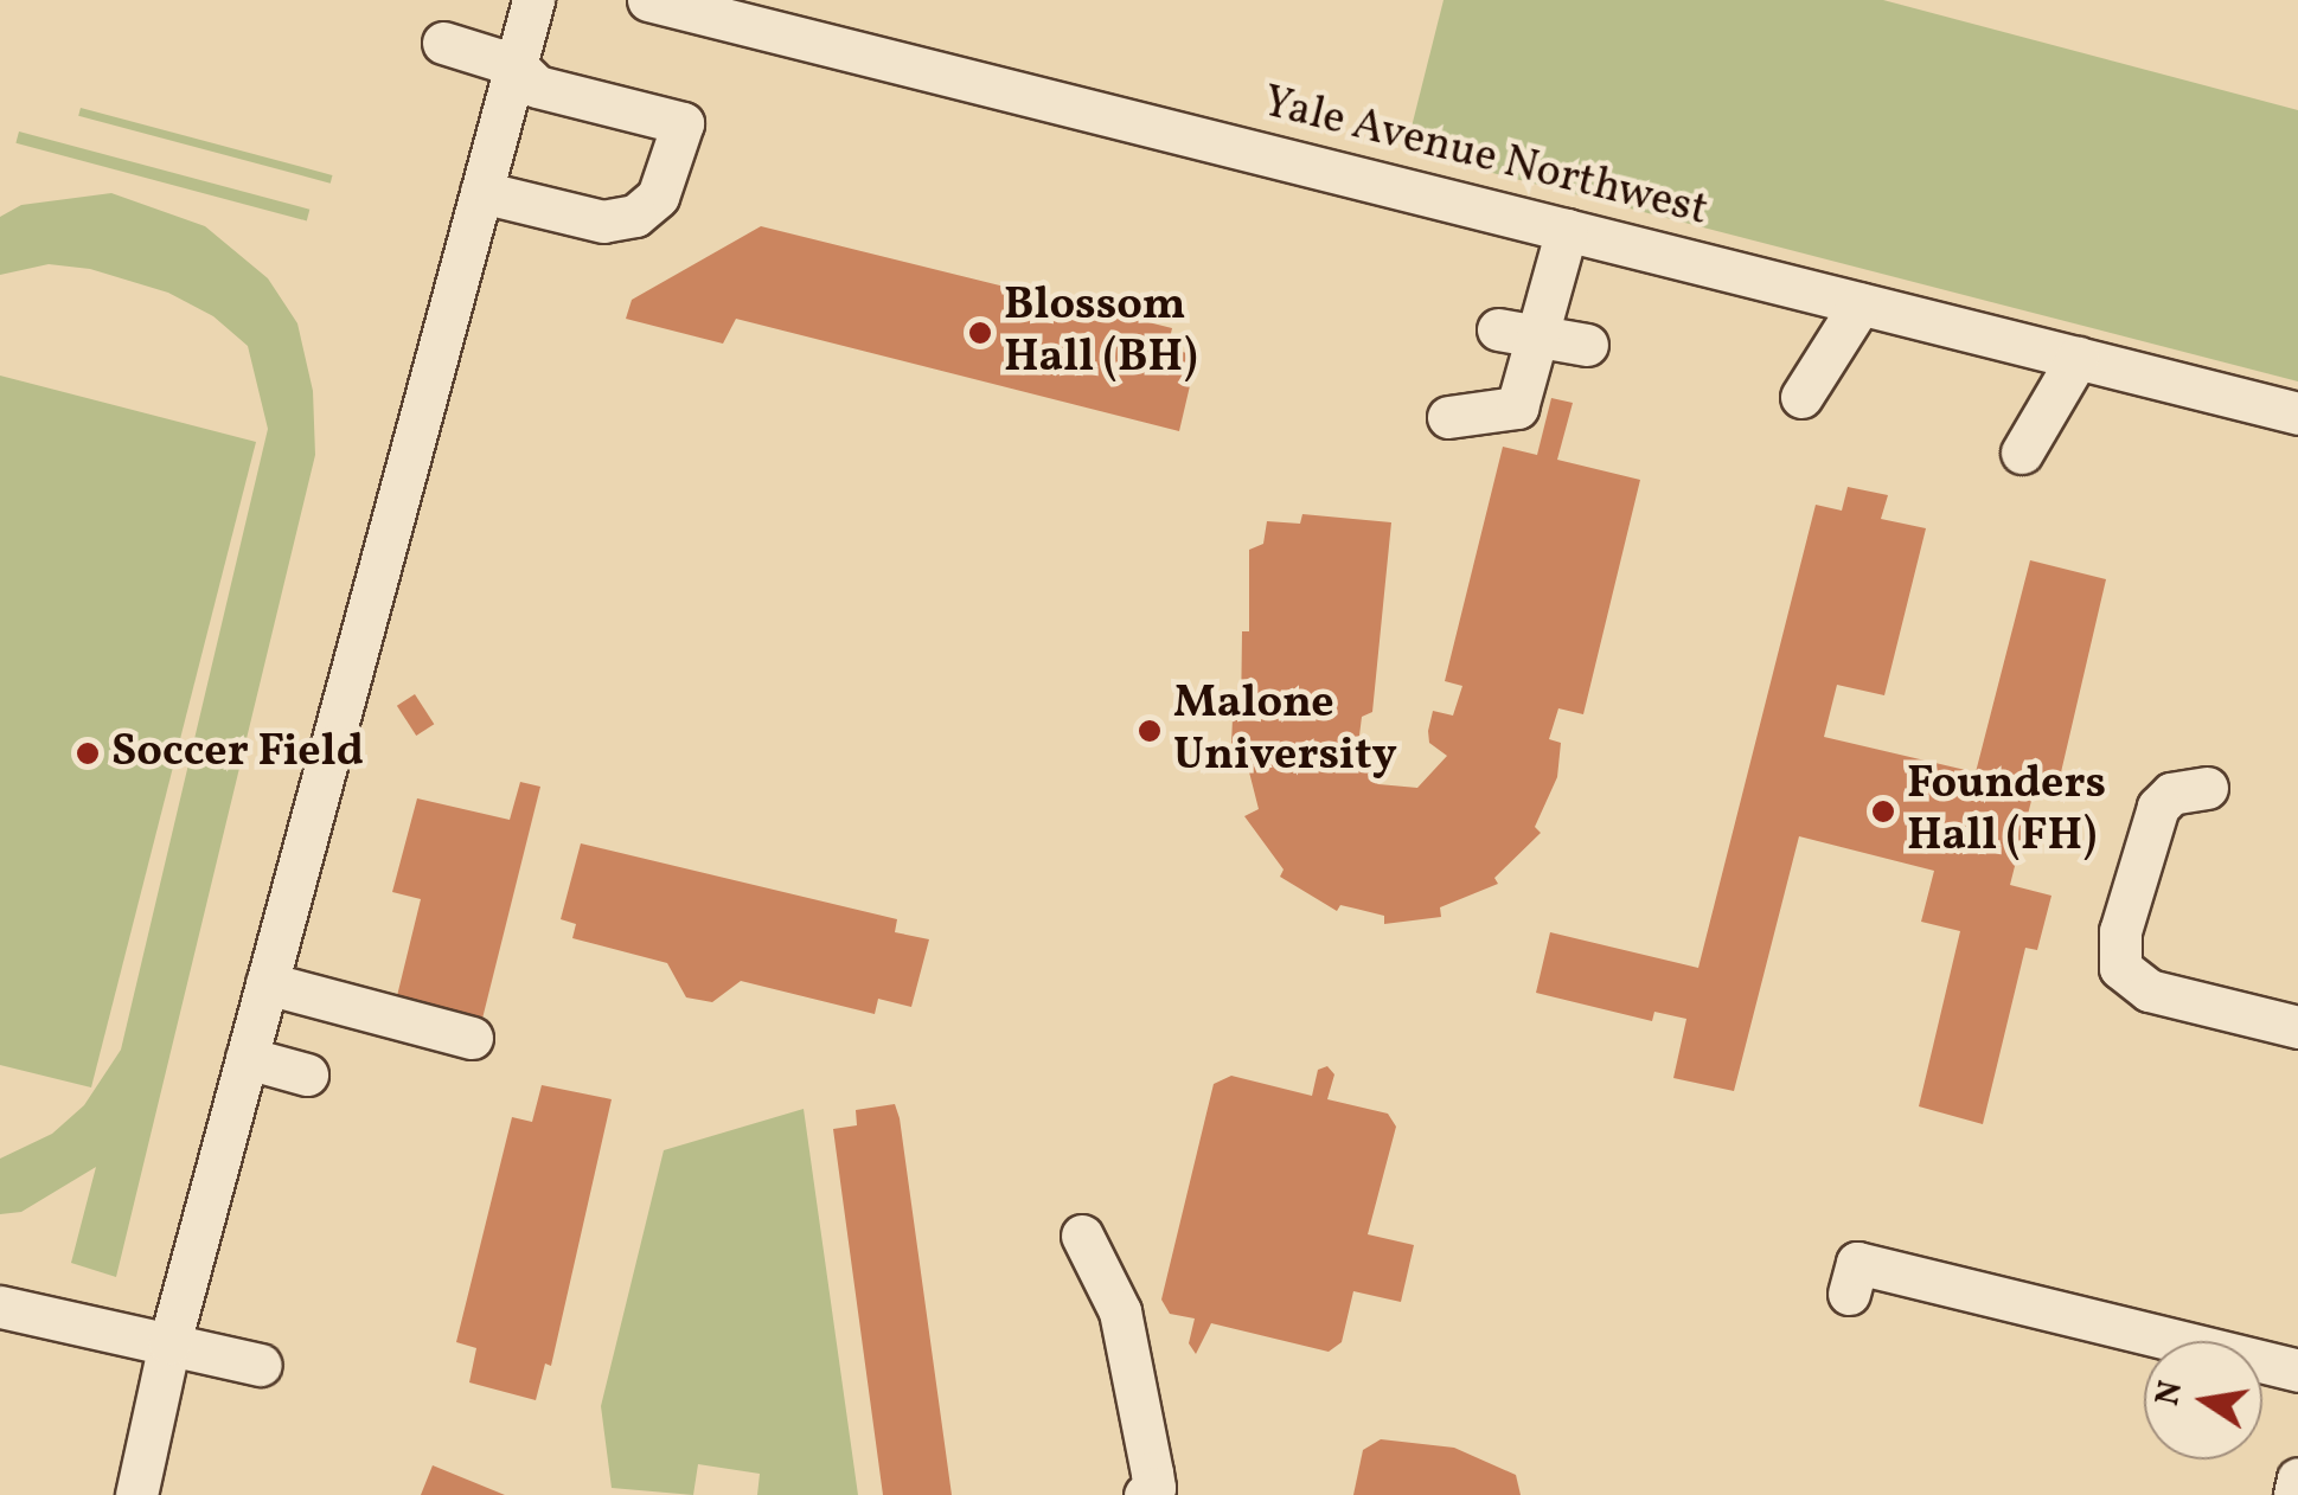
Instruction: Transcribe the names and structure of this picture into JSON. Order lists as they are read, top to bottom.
{
  "streets": {
    "street": ["Yale Avenue Northwest"]
  },
  "places": [
    "Blossom Hall (BH)",
    "Malone University",
    "Soccer Field",
    "Founders Hall (FH)"
  ],
  "north": "left"
}
